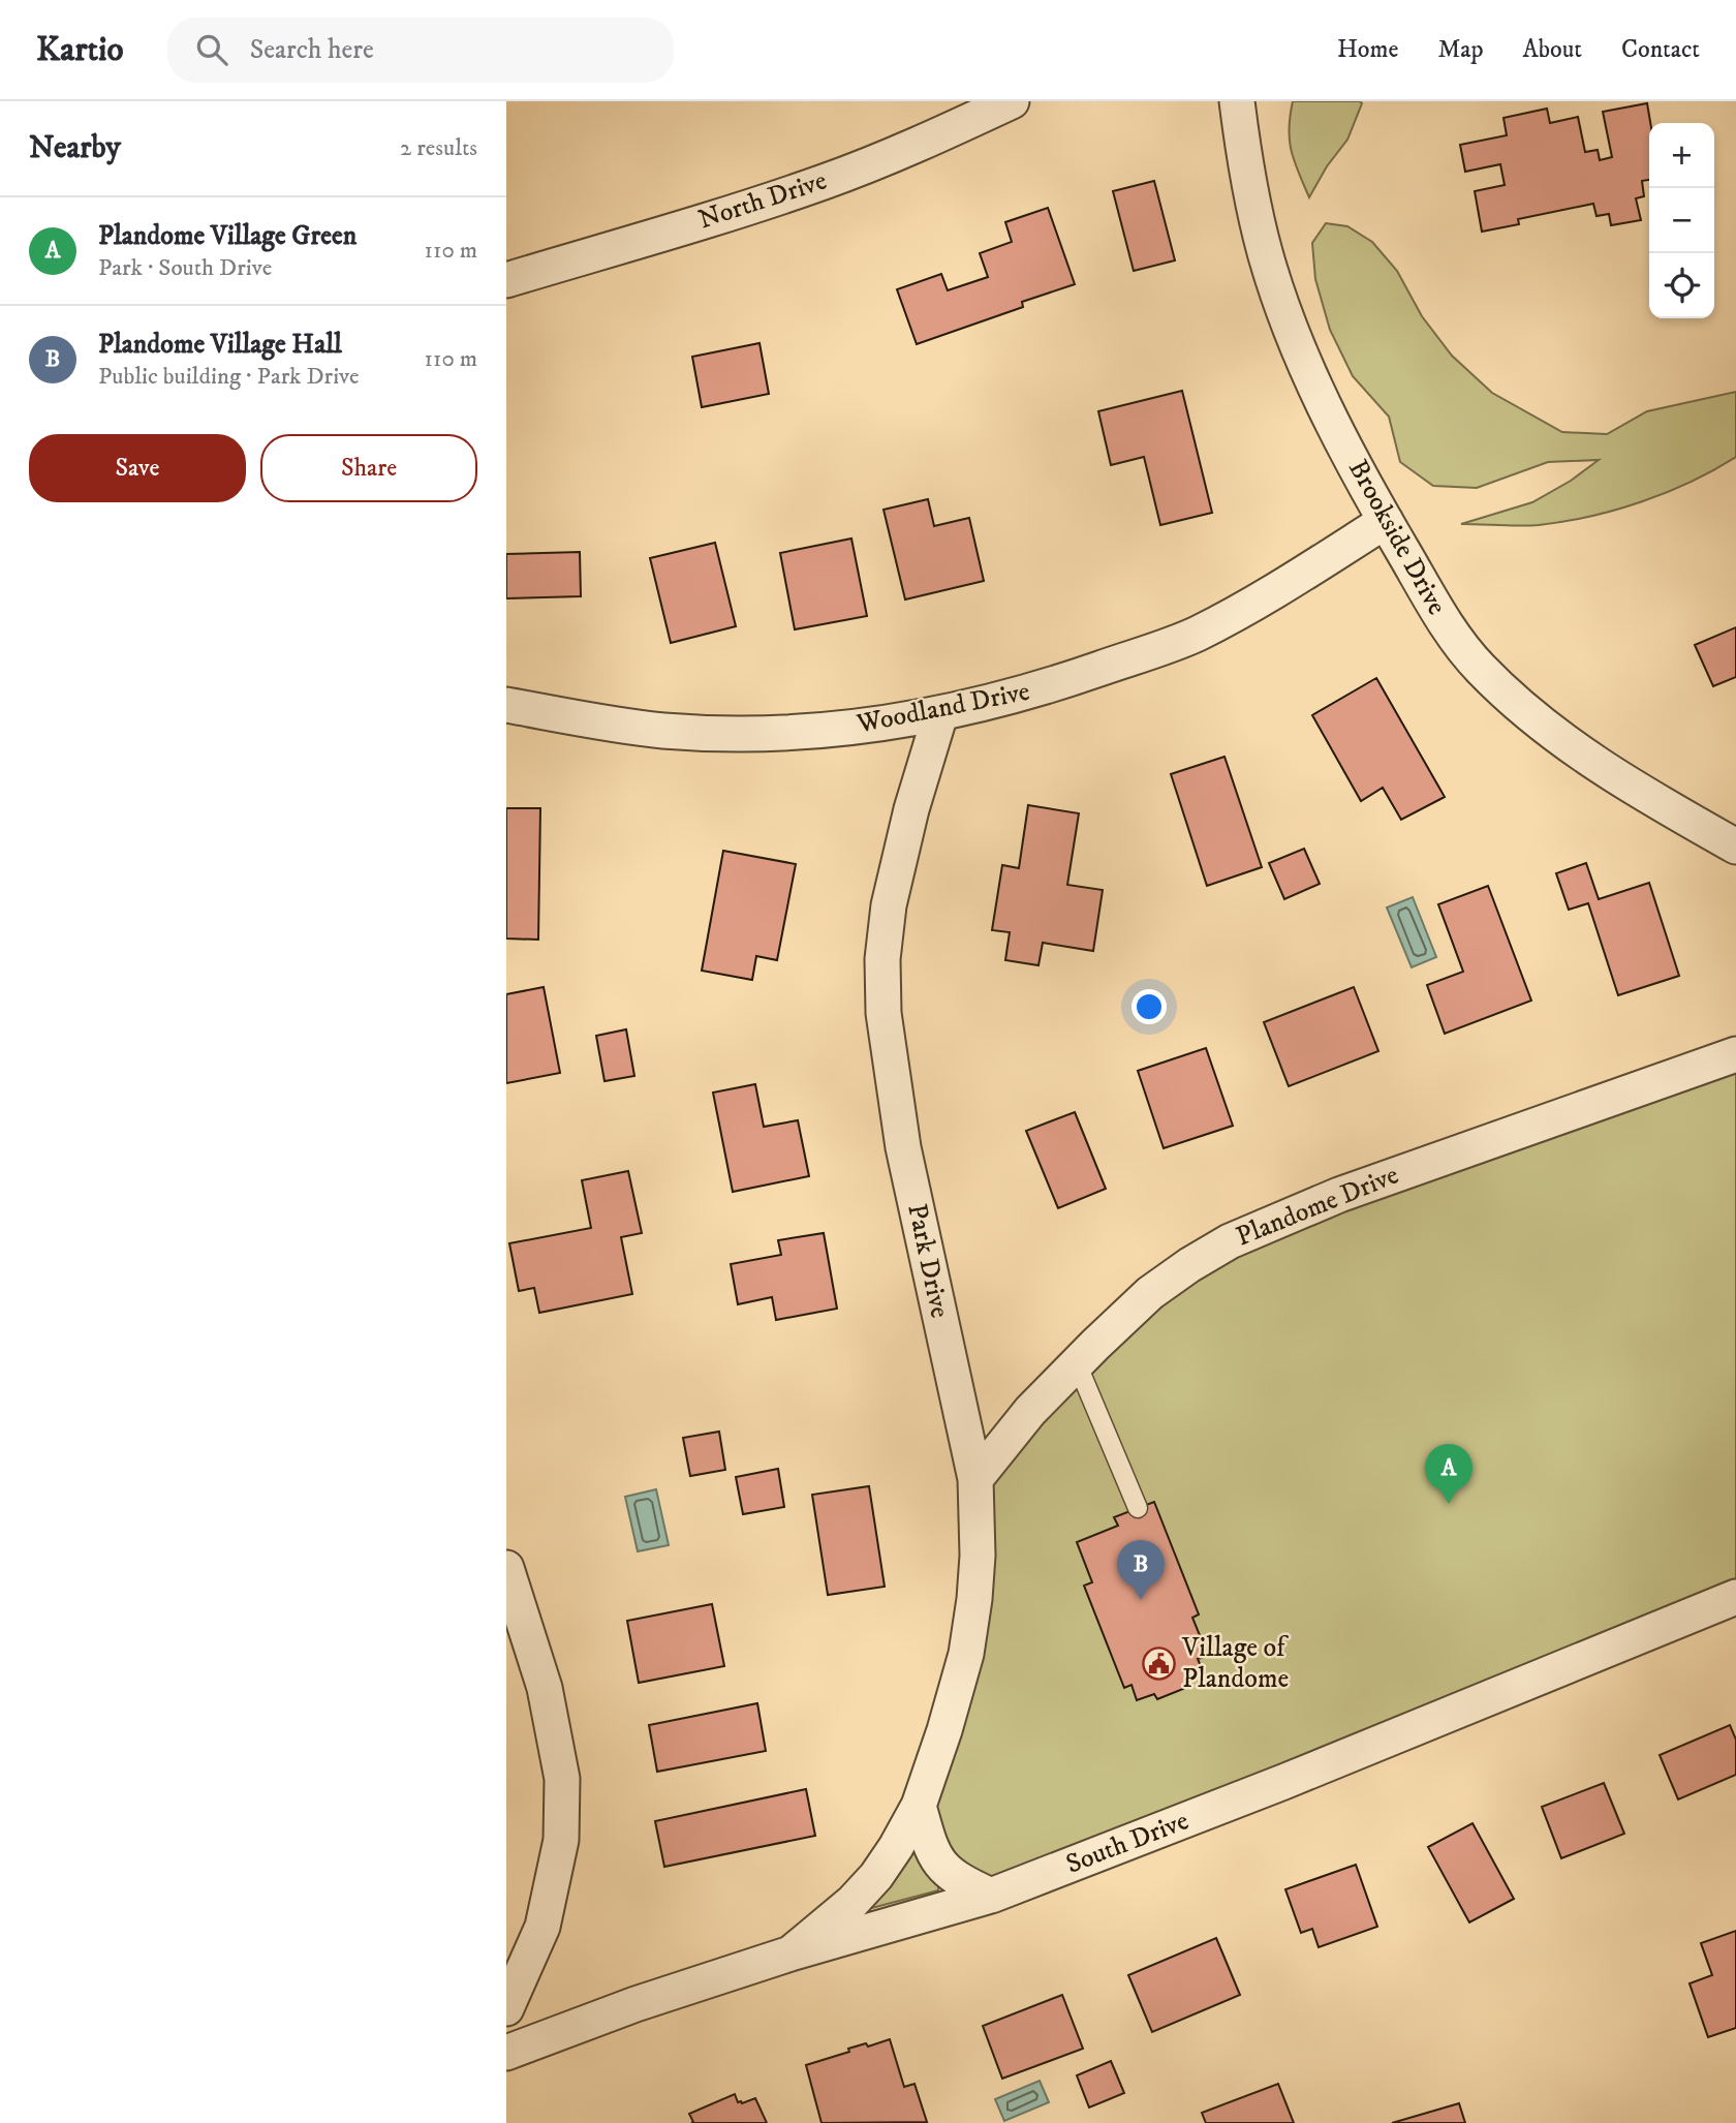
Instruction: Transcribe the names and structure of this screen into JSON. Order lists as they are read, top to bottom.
{
  "streets": {
    "street": [
      "North Drive",
      "Brookside Drive",
      "Woodland Drive",
      "Plandome Drive",
      "Park Drive",
      "South Drive"
    ]
  },
  "crossings": [
    ["Brookside Drive", "Woodland Drive"],
    ["Woodland Drive", "Park Drive"],
    ["Plandome Drive", "Park Drive"],
    ["Park Drive", "South Drive"]
  ],
  "places": {
    "public building": ["Village of Plandome"]
  },
  "page": {
    "header": "Kartio",
    "search": "Search here",
    "nav": [
      "Home",
      "Map",
      "About",
      "Contact"
    ],
    "heading": ["Nearby", "2 results"],
    "map_buttons": ["+", "−"],
    "list": [
      {
        "mark": "A",
        "name": "Plandome Village Green",
        "note": "Park · South Drive",
        "value": "110 m"
      },
      {
        "mark": "B",
        "name": "Plandome Village Hall",
        "note": "Public building · Park Drive",
        "value": "110 m"
      }
    ],
    "buttons": ["Save", "Share"],
    "pins": ["A", "B"]
  }
}
